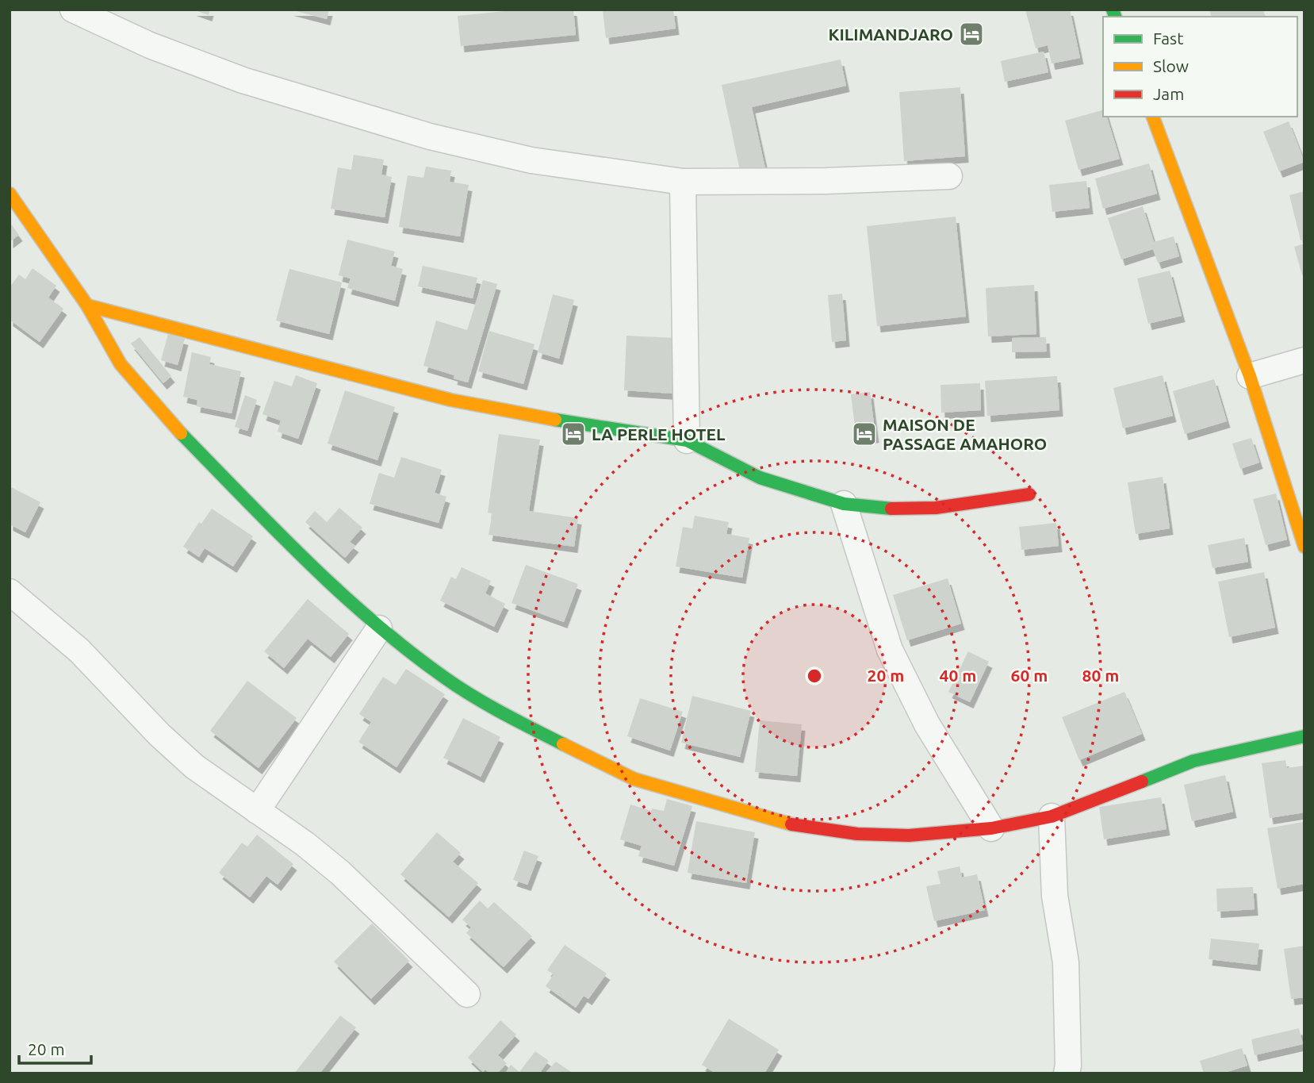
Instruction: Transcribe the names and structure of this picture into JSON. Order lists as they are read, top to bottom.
{
  "places": {
    "hotel": ["KILIMANDJARO", "LA PERLE HOTEL", "MAISON DE PASSAGE AMAHORO"]
  },
  "legend": ["Fast", "Slow", "Jam"],
  "scale_bar": "20 m",
  "rings": [
    "20 m",
    "40 m",
    "60 m",
    "80 m"
  ]
}
